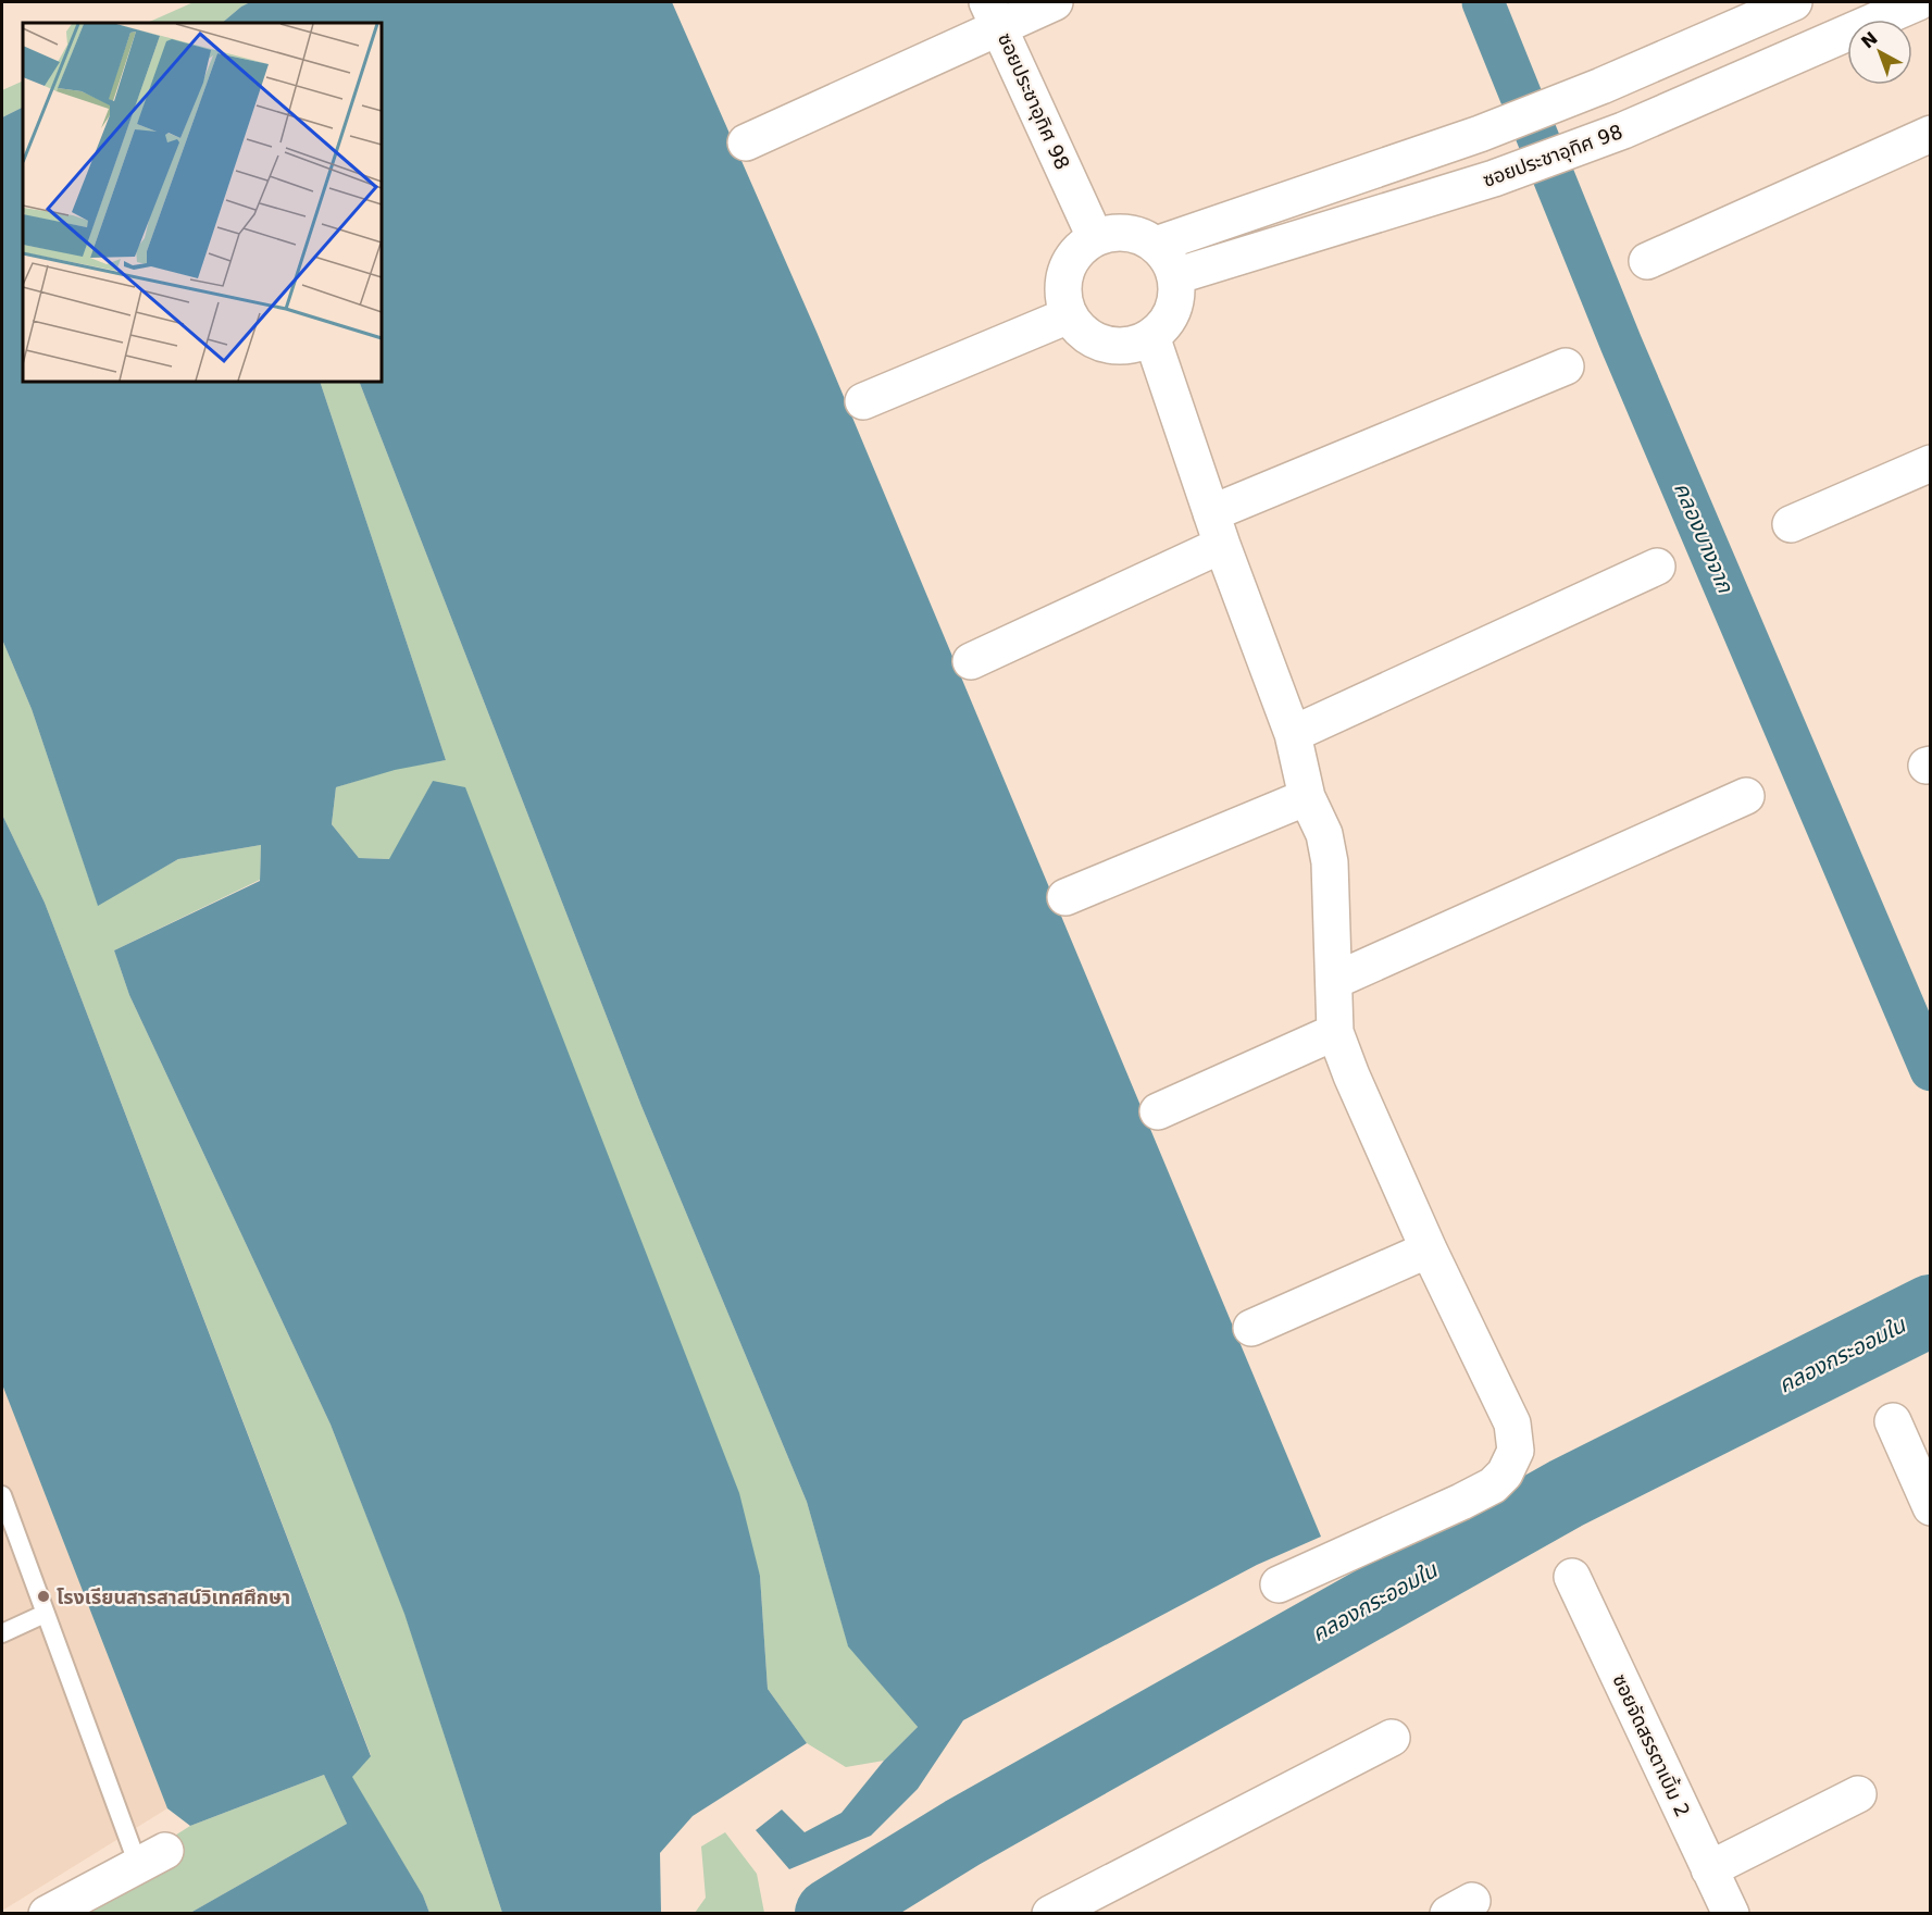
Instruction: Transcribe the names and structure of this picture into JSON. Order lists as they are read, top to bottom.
{
  "streets": {
    "street": ["ซอยประชาอุทิศ 98", "ซอยจัดสรรตาเบิ้ม 2"]
  },
  "water": ["คลองบางจาก", "คลองกระออมใน"],
  "places": ["โรงเรียนสารสาสน์วิเทศศึกษา"],
  "north": "top left"
}
